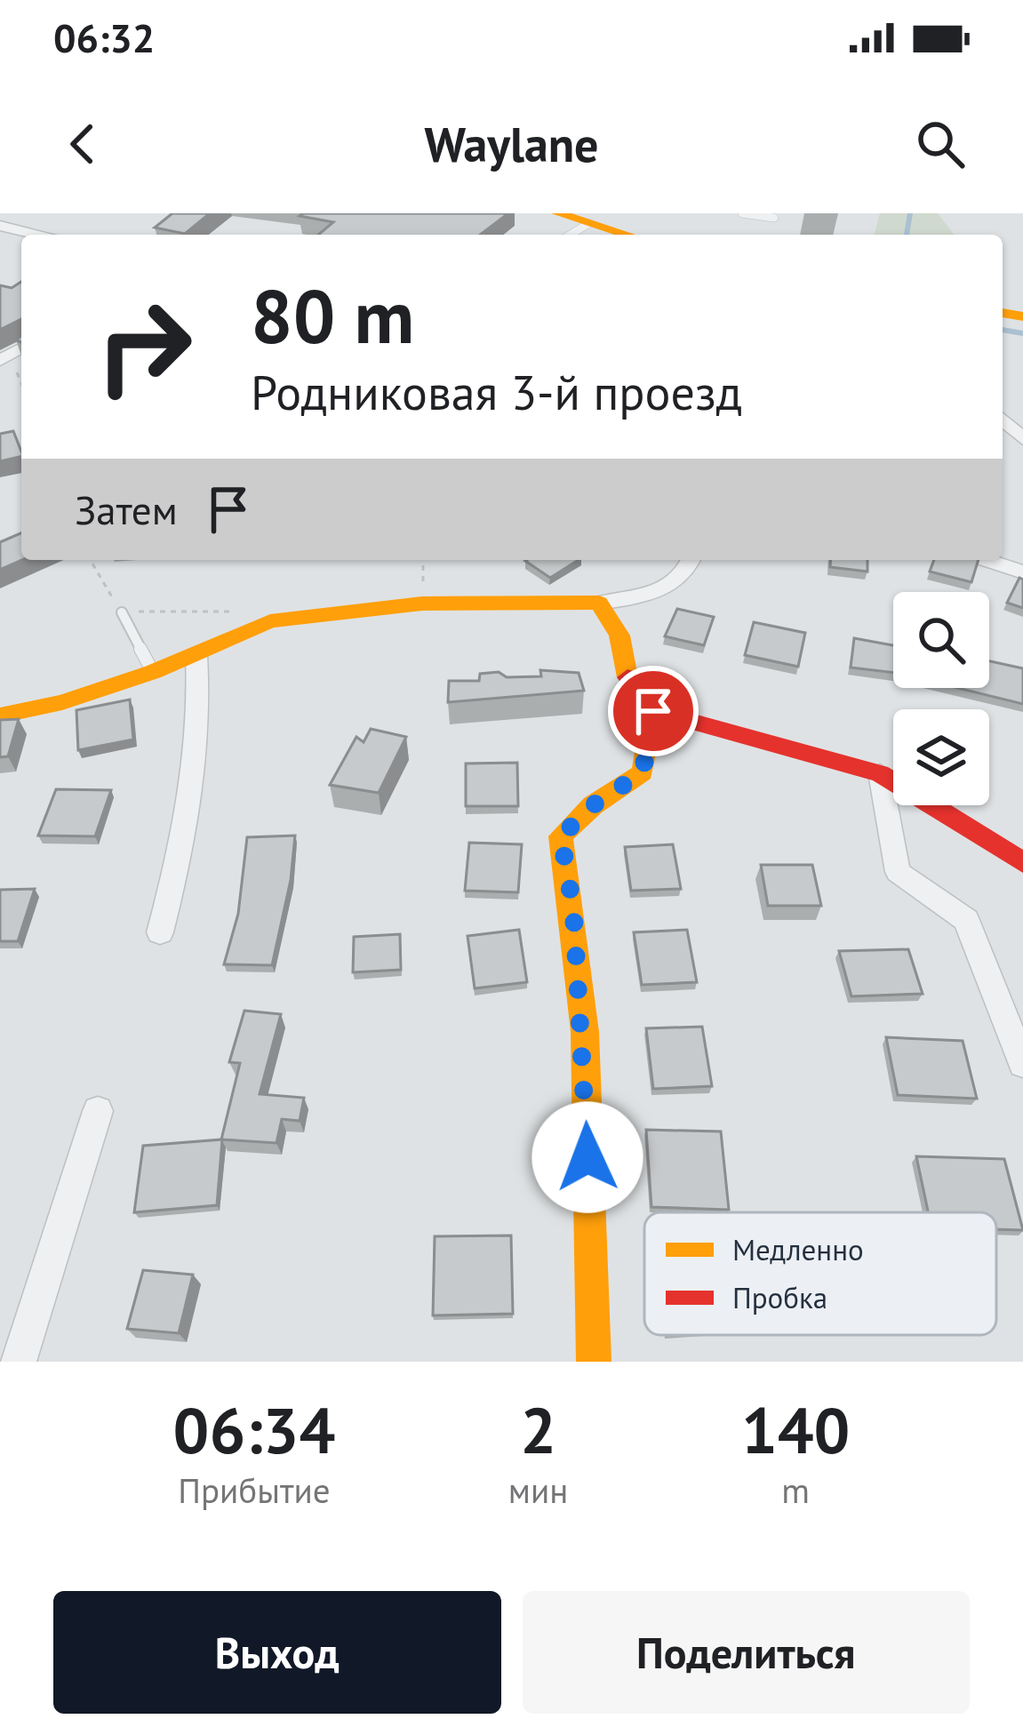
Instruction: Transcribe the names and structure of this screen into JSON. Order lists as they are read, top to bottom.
{
  "legend": ["Медленно", "Пробка"],
  "page": {
    "status": "06:32",
    "header": "Waylane",
    "turn": ["80 m", "Родниковая 3-й проезд"],
    "then": "Затем",
    "eta": [
      "06:34",
      "Прибытие",
      "2",
      "мин",
      "140",
      "m"
    ],
    "buttons": ["Выход", "Поделиться"]
  }
}
